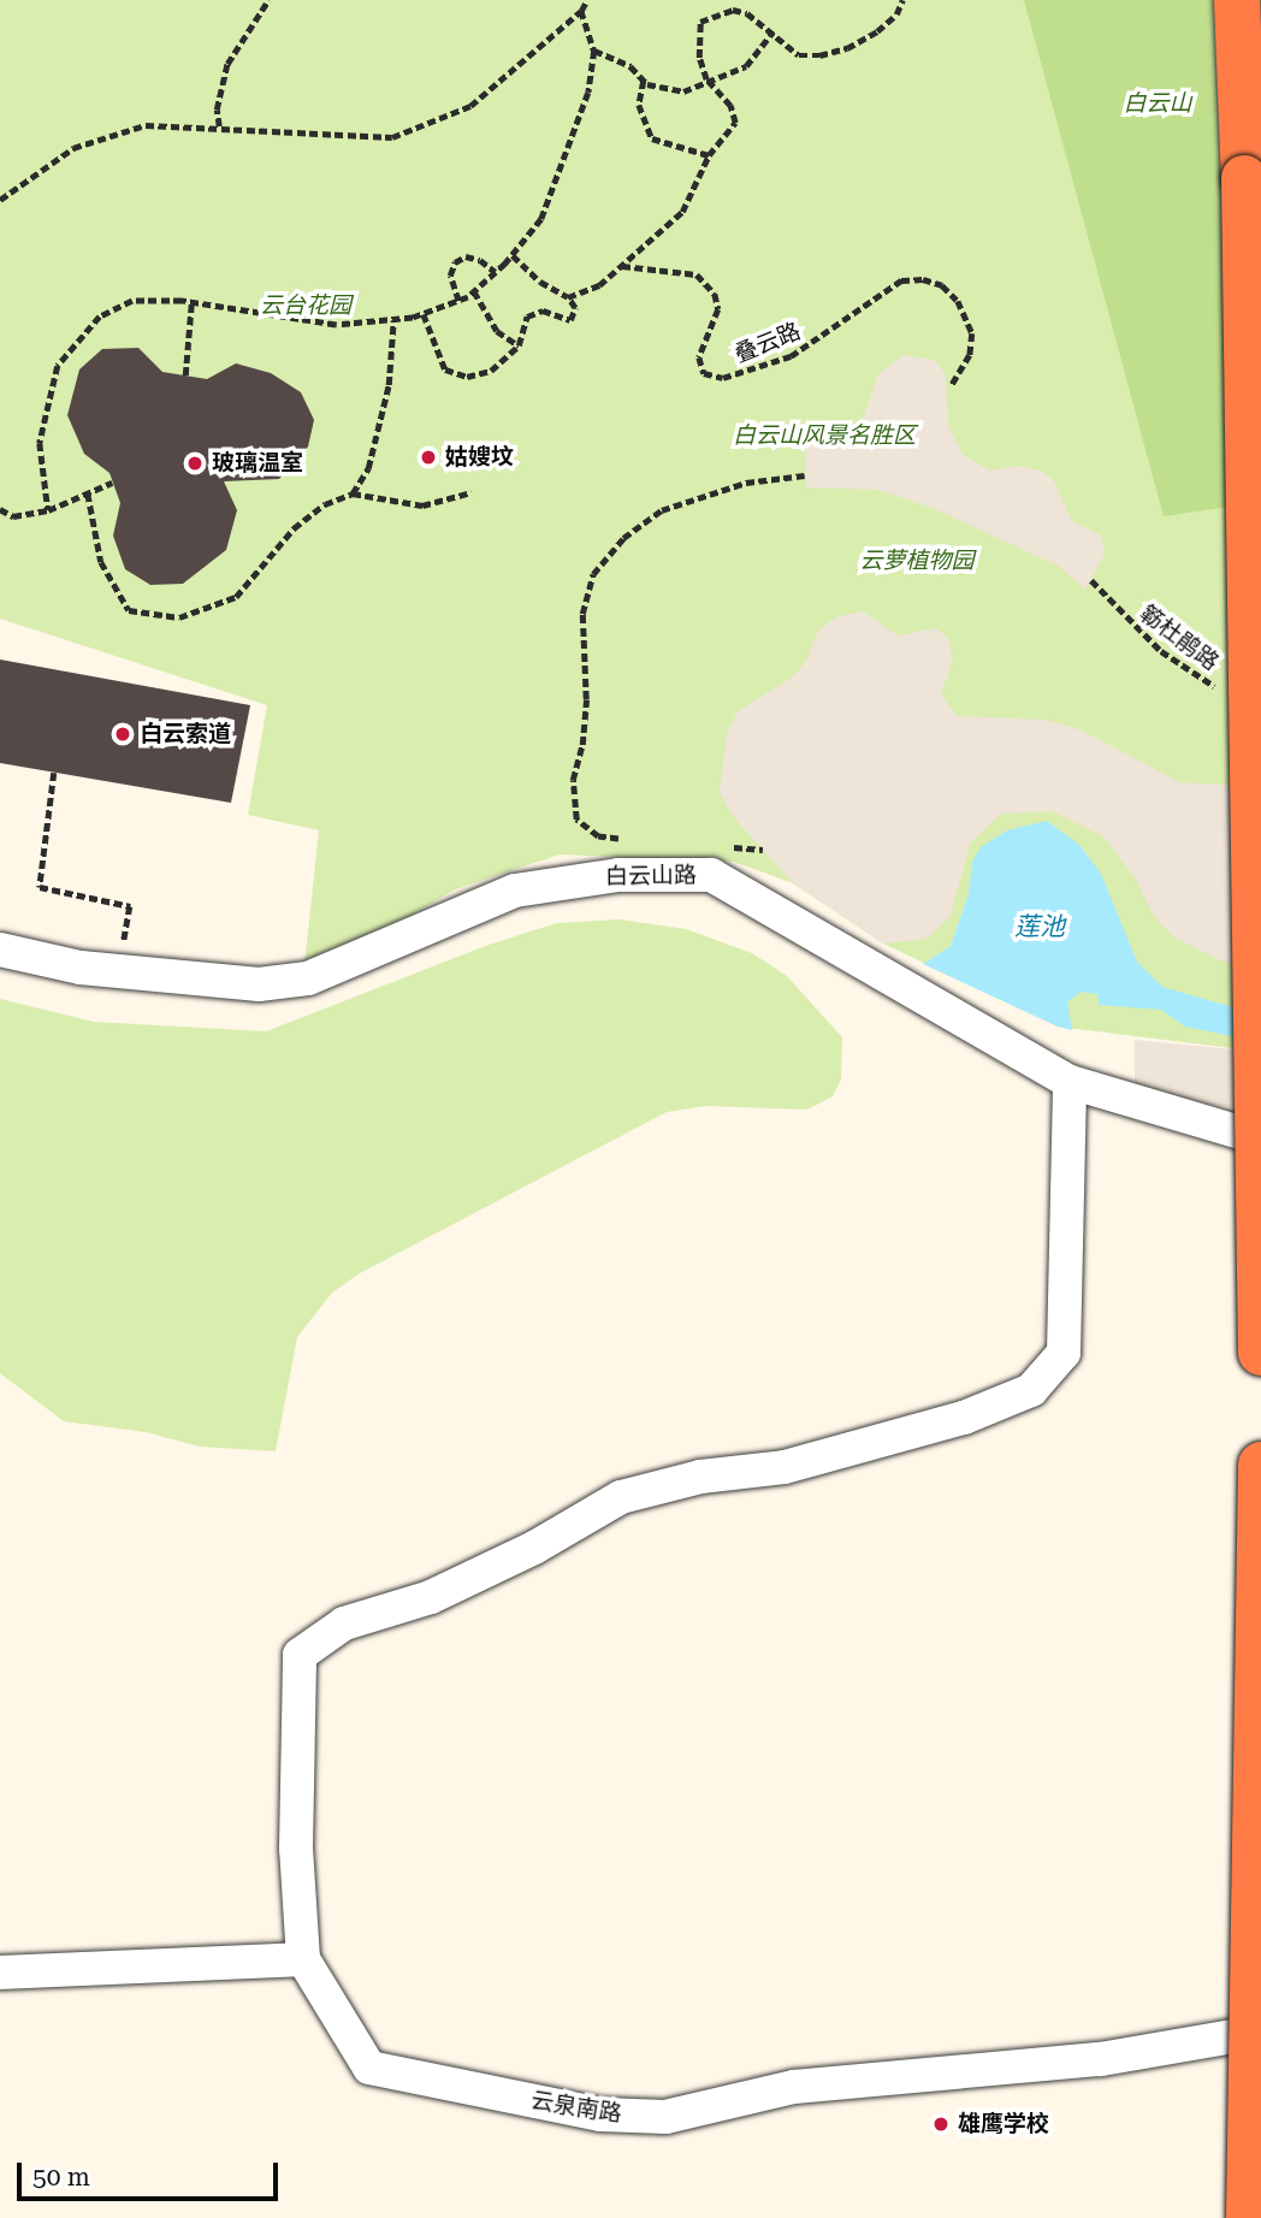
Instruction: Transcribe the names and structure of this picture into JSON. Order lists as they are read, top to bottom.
{
  "streets": {
    "street": ["白云山路", "云泉南路"],
    "path": ["叠云路", "簕杜鹃路"]
  },
  "water": ["莲池"],
  "parks": [
    "白云山",
    "云台花园",
    "白云山风景名胜区",
    "云萝植物园"
  ],
  "places": [
    "姑嫂坟",
    "玻璃温室",
    "白云索道",
    "雄鹰学校"
  ],
  "scale_bar": "50 m"
}
